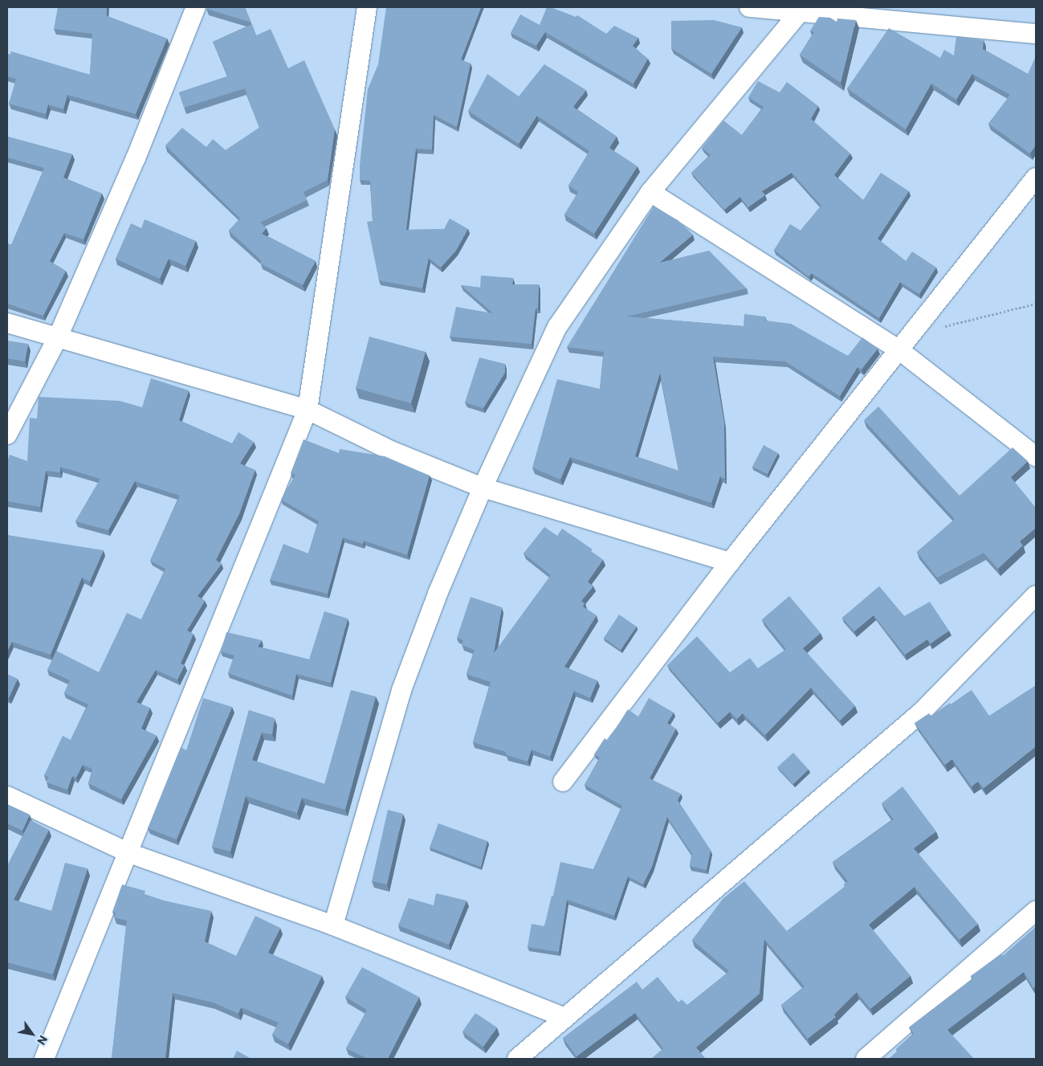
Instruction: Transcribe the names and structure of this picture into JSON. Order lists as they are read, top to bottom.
{
  "north": "bottom right"
}
